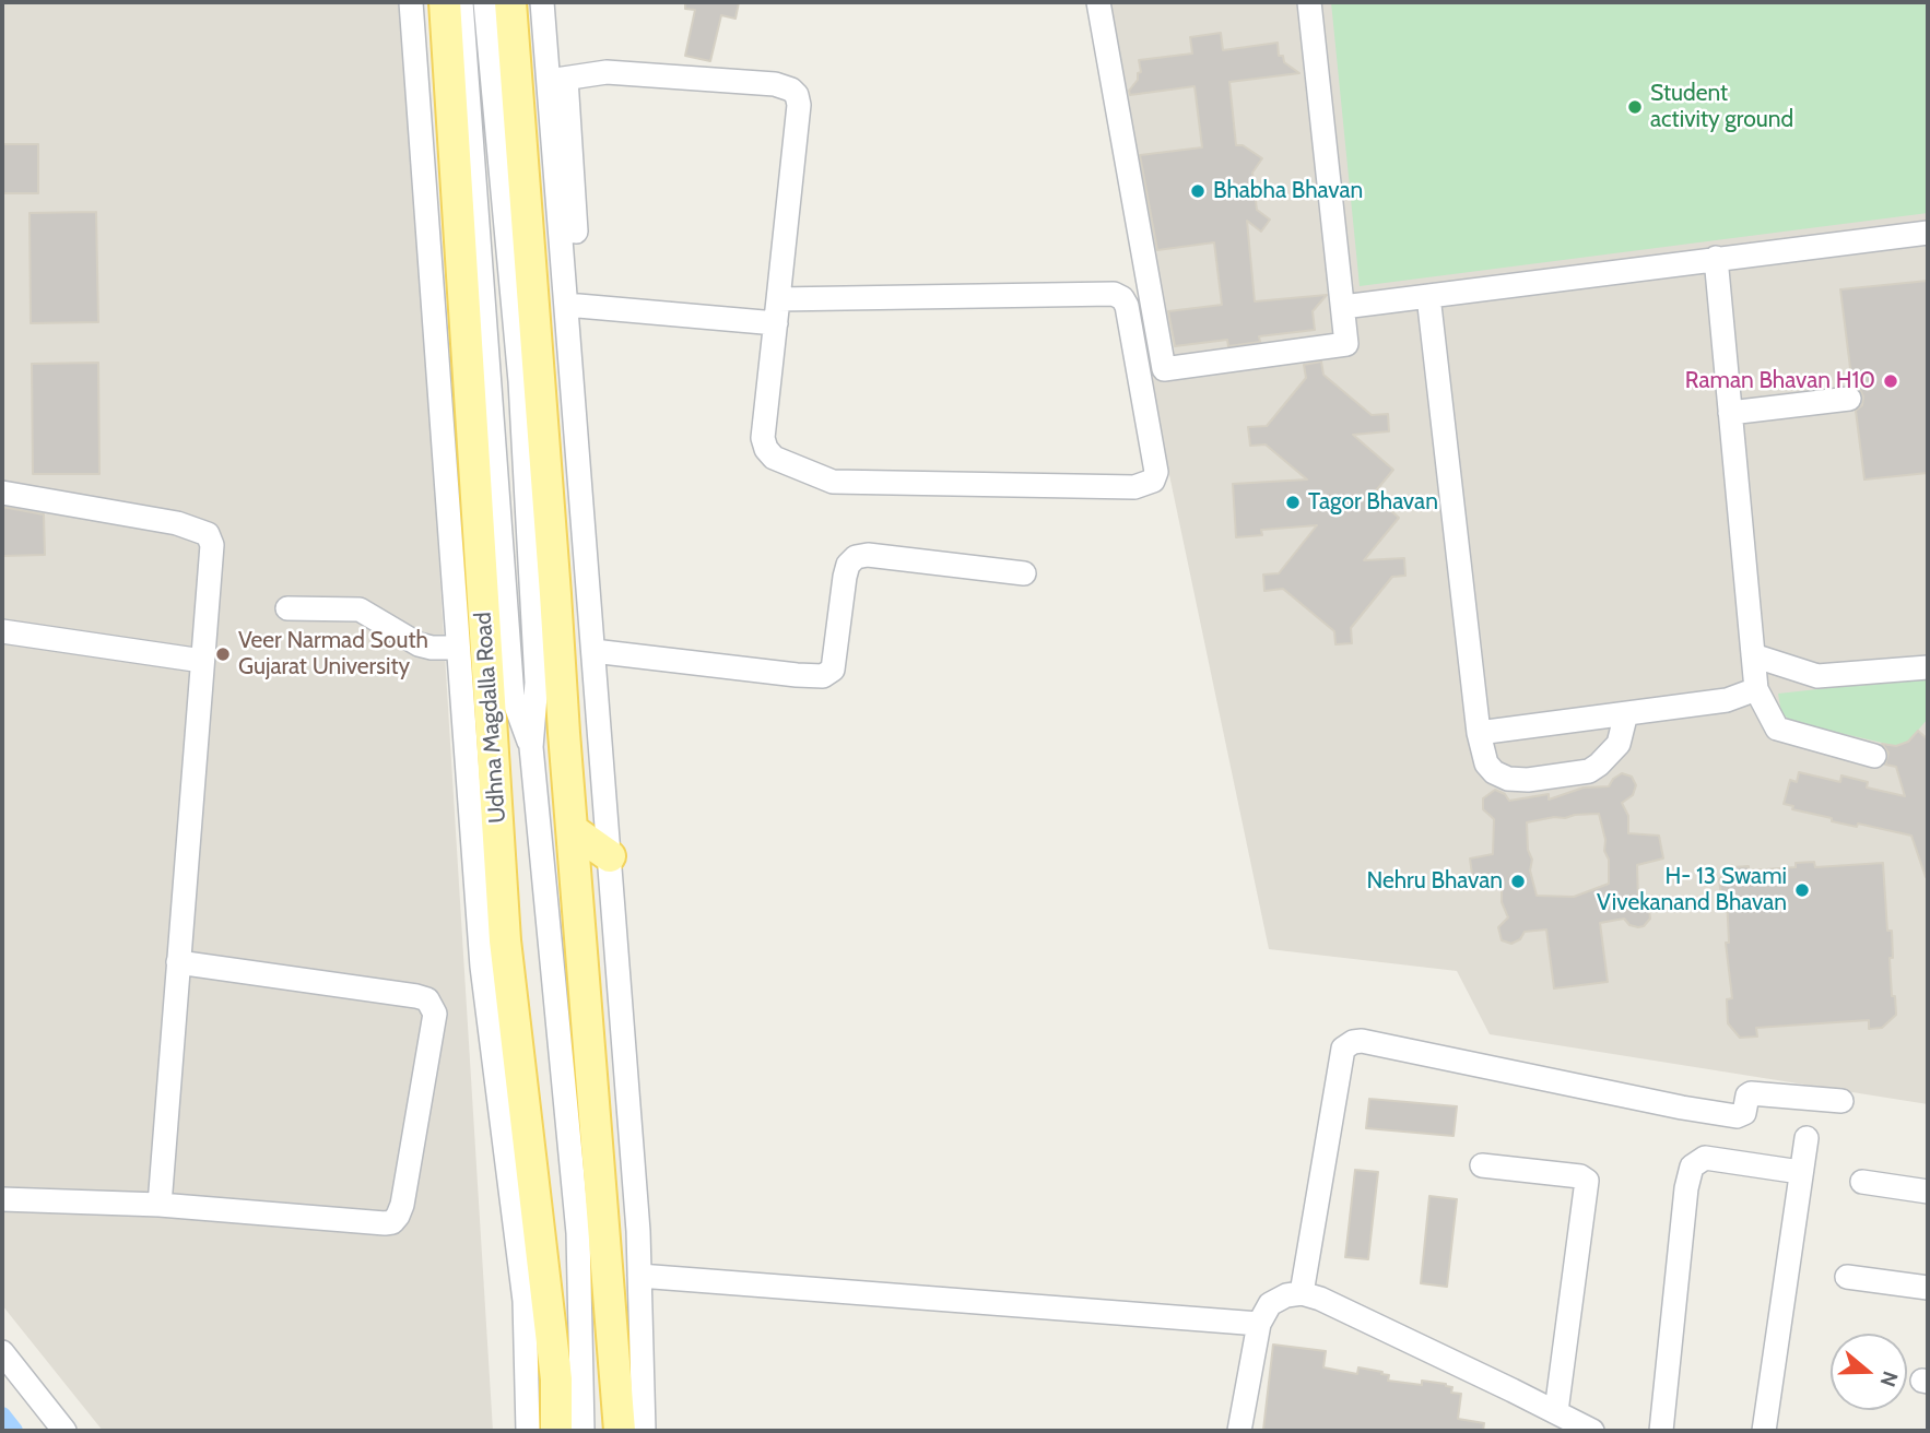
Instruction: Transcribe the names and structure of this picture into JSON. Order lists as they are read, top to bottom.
{
  "streets": {
    "main road": ["Udhna Magdalla Road"]
  },
  "places": [
    "Student activity ground",
    "Bhabha Bhavan",
    "Raman Bhavan H10",
    "Tagor Bhavan",
    "Veer Narmad South Gujarat University",
    "Nehru Bhavan",
    "H- 13 Swami Vivekanand Bhavan"
  ],
  "north": "right"
}
